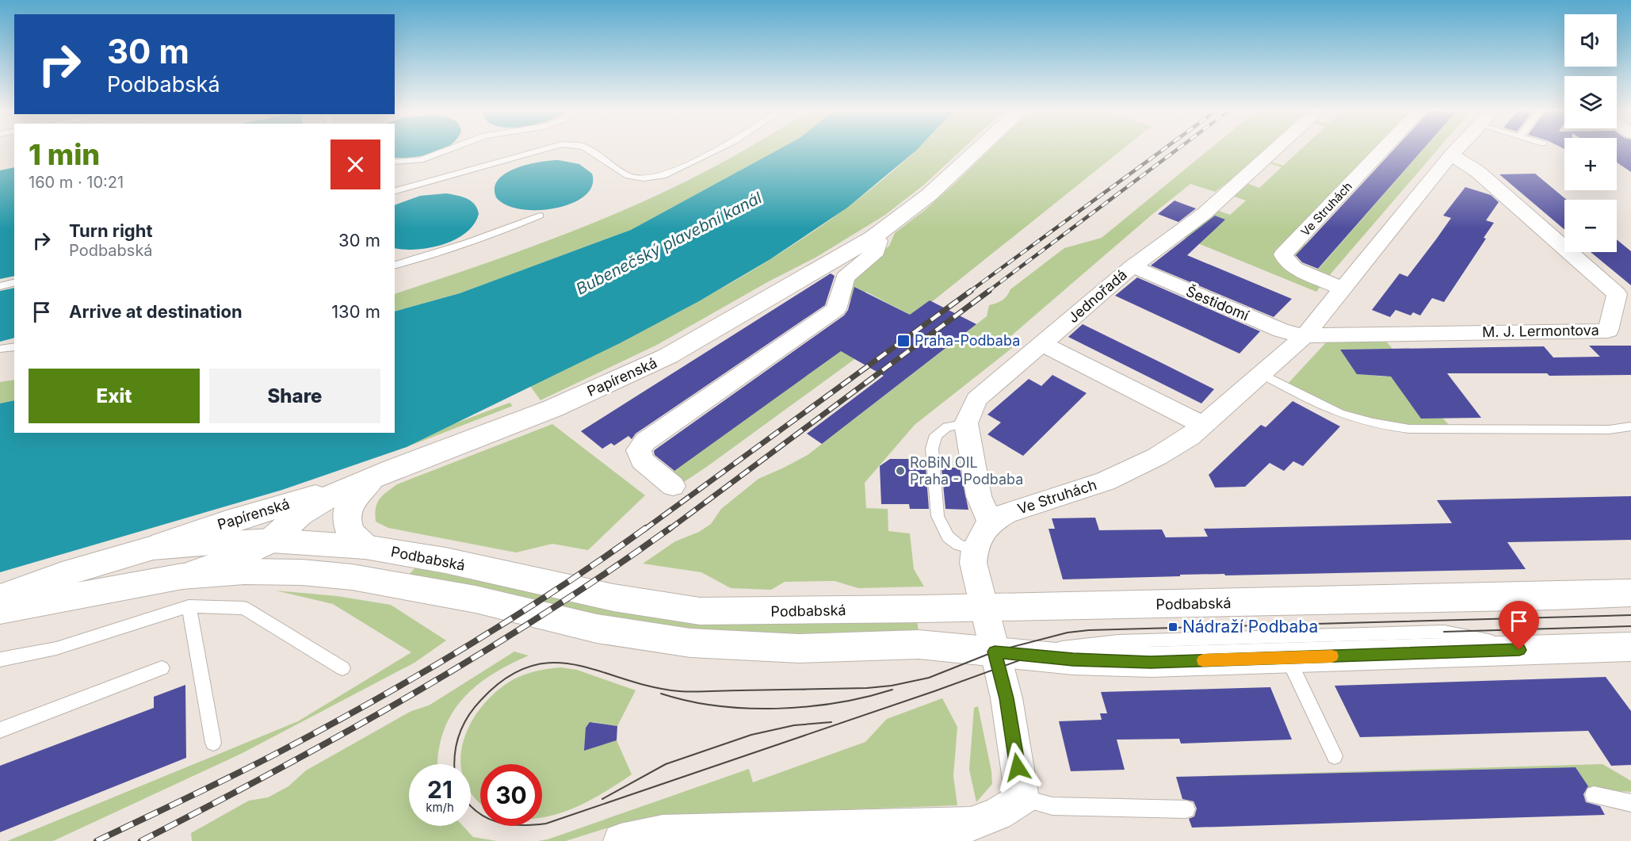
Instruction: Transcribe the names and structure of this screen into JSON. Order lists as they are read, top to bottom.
{
  "streets": {
    "main road": ["Papírenská", "Podbabská"],
    "street": [
      "Ve Struhách",
      "Jednořadá",
      "Šestidomí",
      "M. J. Lermontova"
    ]
  },
  "crossings": [
    ["Ve Struhách", "Šestidomí"],
    ["Ve Struhách", "M. J. Lermontova"],
    ["Jednořadá", "Šestidomí"],
    ["Šestidomí", "M. J. Lermontova"],
    ["Papírenská", "Podbabská"]
  ],
  "water": ["Bubenečský plavební kanál"],
  "places": {
    "transit": ["Praha-Podbaba", "Nádraží Podbaba"],
    "other": ["RoBiN OIL Praha - Podbaba"]
  },
  "page": {
    "map_buttons": ["+", "−"],
    "turn": ["30 m", "Podbabská"],
    "heading": ["1 min", "160 m · 10:21"],
    "list": [
      {
        "name": "Turn right",
        "note": "Podbabská",
        "value": "30 m"
      },
      {
        "name": "Arrive at destination",
        "value": "130 m"
      }
    ],
    "buttons": ["Exit", "Share"],
    "speed": "21 km/h",
    "limit": "30"
  }
}
